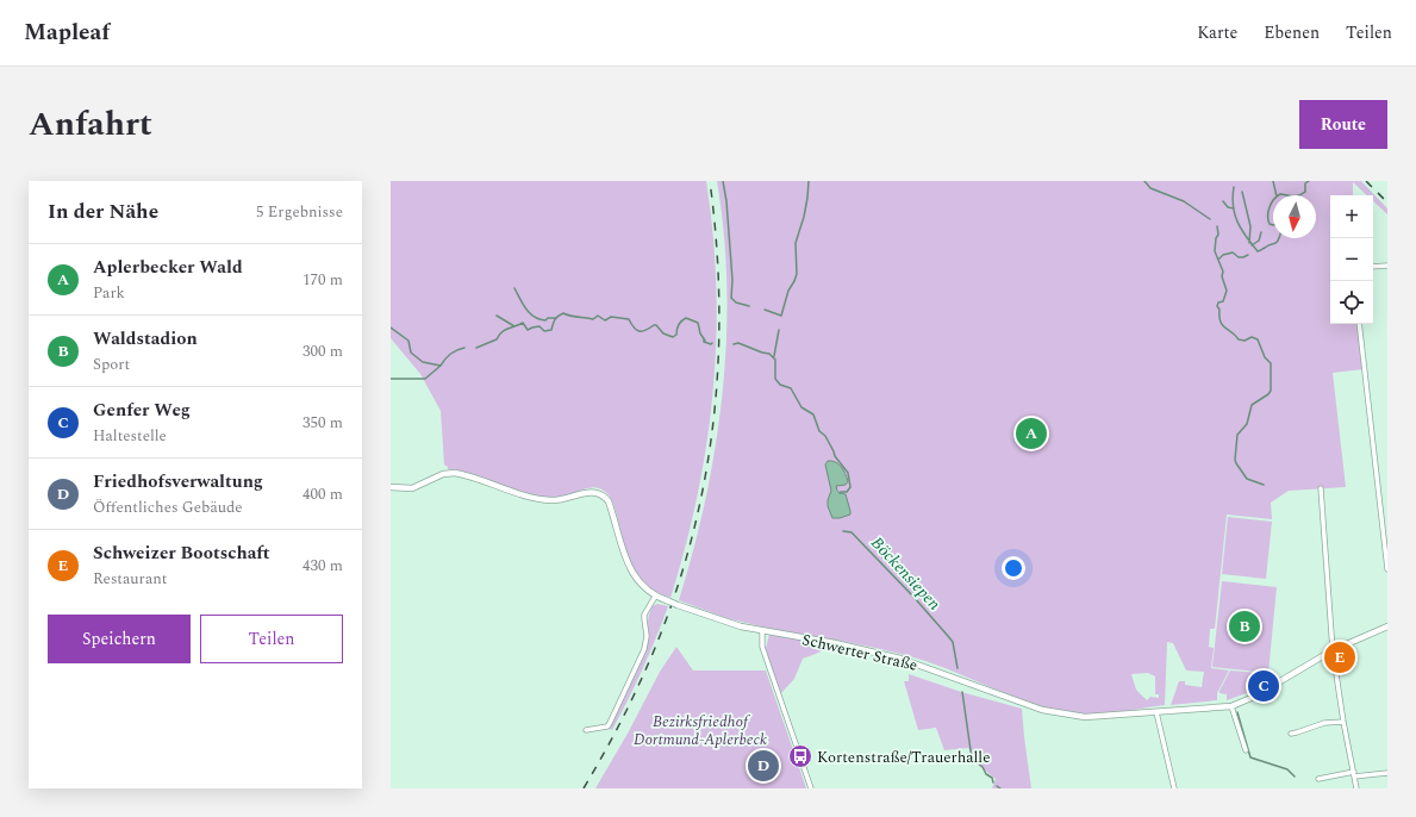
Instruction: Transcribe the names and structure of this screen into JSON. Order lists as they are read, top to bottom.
{
  "streets": {
    "street": ["Schwerter Straße"]
  },
  "water": ["Böckensiepen"],
  "parks": ["Bezirksfriedhof Dortmund-Aplerbeck"],
  "places": {
    "bus stop": ["Kortenstraße/Trauerhalle"]
  },
  "north": "bottom",
  "page": {
    "header": "Mapleaf",
    "nav": ["Karte", "Ebenen", "Teilen"],
    "title": "Anfahrt",
    "buttons": [
      "Route",
      ["Speichern", "Teilen"]
    ],
    "heading": ["In der Nähe", "5 Ergebnisse"],
    "map_buttons": ["+", "−"],
    "list": [
      {
        "mark": "A",
        "name": "Aplerbecker Wald",
        "note": "Park",
        "value": "170 m"
      },
      {
        "mark": "B",
        "name": "Waldstadion",
        "note": "Sport",
        "value": "300 m"
      },
      {
        "mark": "C",
        "name": "Genfer Weg",
        "note": "Haltestelle",
        "value": "350 m"
      },
      {
        "mark": "D",
        "name": "Friedhofsverwaltung",
        "note": "Öffentliches Gebäude",
        "value": "400 m"
      },
      {
        "mark": "E",
        "name": "Schweizer Bootschaft",
        "note": "Restaurant",
        "value": "430 m"
      }
    ],
    "pins": [
      "A",
      "B",
      "E",
      "C",
      "D"
    ]
  }
}
